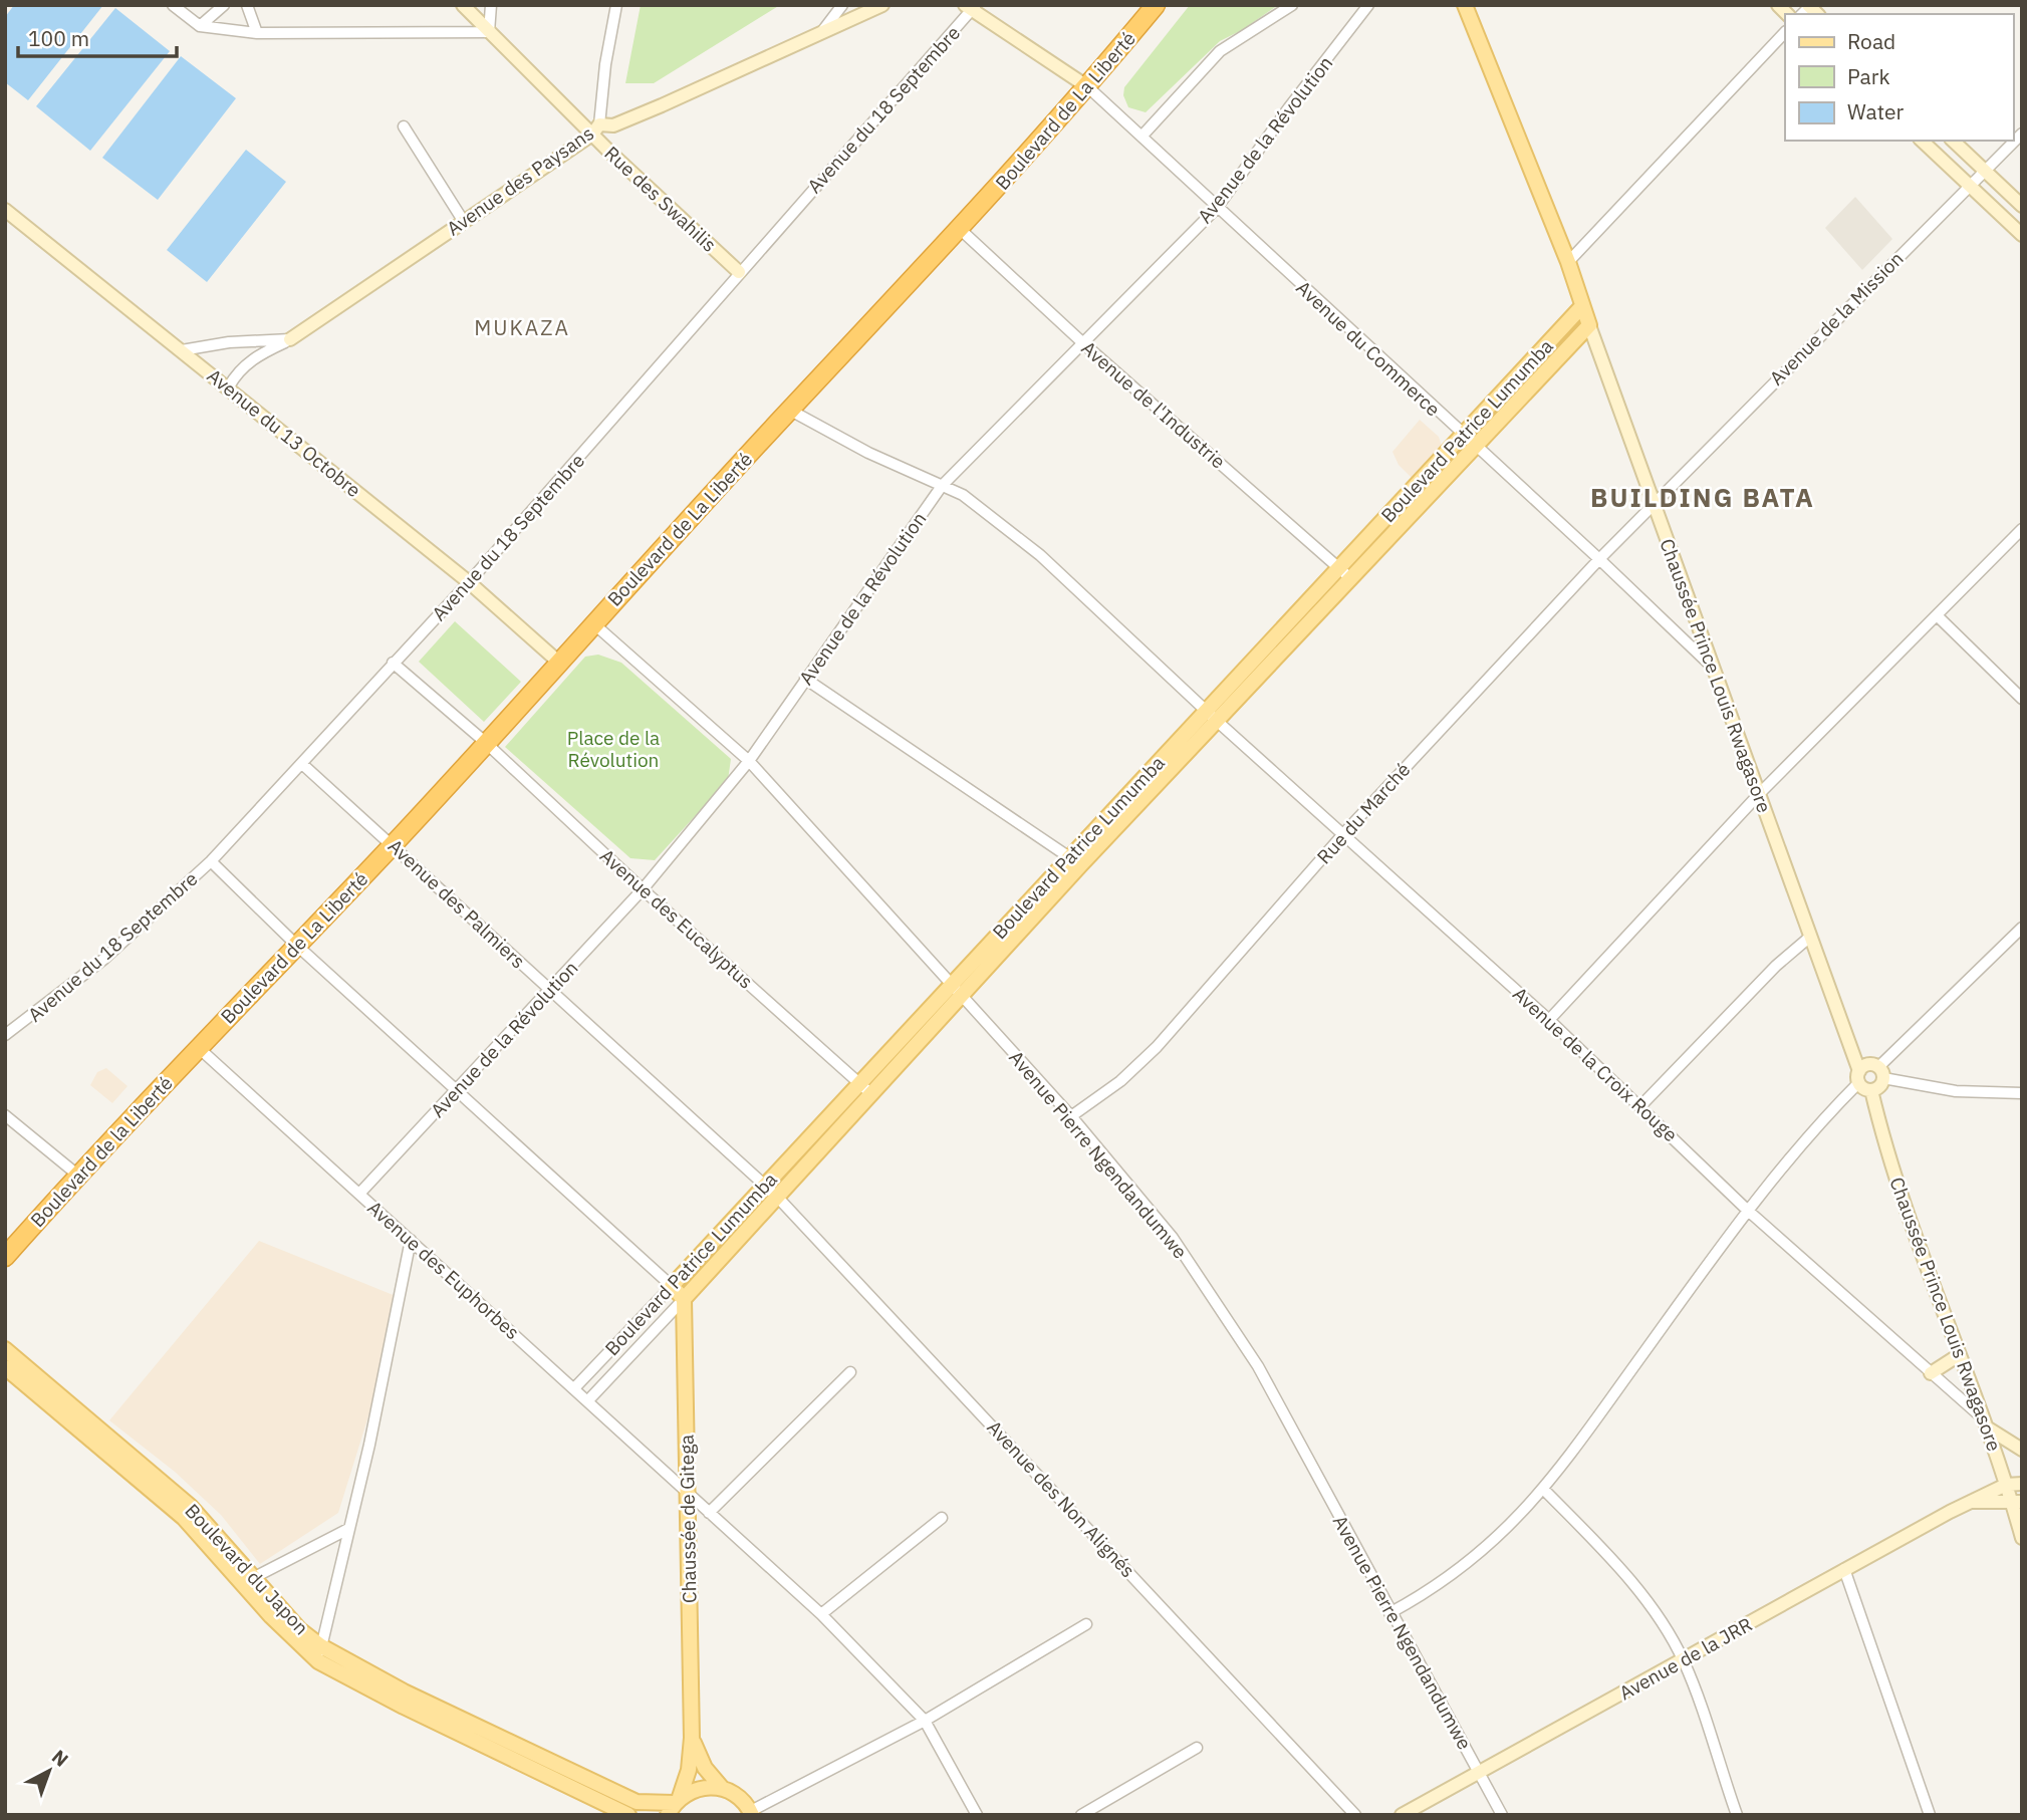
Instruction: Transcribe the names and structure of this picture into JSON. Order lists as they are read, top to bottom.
{
  "streets": {
    "highway": ["Boulevard de La Liberté", "Boulevard de la Liberté"],
    "main road": [
      "Boulevard Patrice Lumumba",
      "Chaussée Prince Louis Rwagasore",
      "Chaussée de Gitega",
      "Boulevard du Japon"
    ],
    "street": [
      "Avenue du 18 Septembre",
      "Avenue de la Révolution",
      "Avenue des Paysans",
      "Rue des Swahilis",
      "Avenue de la Mission",
      "Avenue du Commerce",
      "Avenue de l'Industrie",
      "Avenue du 13 Octobre",
      "Rue du Marché",
      "Avenue des Palmiers",
      "Avenue des Eucalyptus",
      "Avenue de la Croix Rouge",
      "Avenue Pierre Ngendandumwe",
      "Avenue des Euphorbes",
      "Avenue des Non Alignés",
      "Avenue de la JRR"
    ]
  },
  "crossings": [
    ["Avenue du 18 Septembre", "Rue des Swahilis"],
    ["Avenue du 18 Septembre", "Avenue du 13 Octobre"],
    ["Avenue du 18 Septembre", "Avenue des Palmiers"],
    ["Avenue du 18 Septembre", "Avenue des Eucalyptus"],
    ["Boulevard de La Liberté", "Avenue du Commerce"],
    ["Boulevard de La Liberté", "Avenue de l'Industrie"],
    ["Boulevard de La Liberté", "Avenue du 13 Octobre"],
    ["Boulevard de La Liberté", "Avenue des Palmiers"],
    ["Boulevard de La Liberté", "Avenue des Eucalyptus"],
    ["Boulevard de La Liberté", "Avenue de la Croix Rouge"],
    ["Boulevard de La Liberté", "Boulevard de la Liberté"],
    ["Boulevard de La Liberté", "Avenue Pierre Ngendandumwe"],
    ["Boulevard de La Liberté", "Avenue des Euphorbes"],
    ["Avenue de la Révolution", "Avenue du Commerce"],
    ["Avenue de la Révolution", "Avenue de l'Industrie"],
    ["Avenue de la Révolution", "Avenue des Palmiers"],
    ["Avenue de la Révolution", "Avenue des Eucalyptus"],
    ["Avenue de la Révolution", "Avenue de la Croix Rouge"],
    ["Avenue de la Révolution", "Avenue Pierre Ngendandumwe"],
    ["Avenue de la Révolution", "Avenue des Euphorbes"],
    ["Avenue des Paysans", "Rue des Swahilis"],
    ["Avenue des Paysans", "Avenue du 13 Octobre"],
    ["Avenue de la Mission", "Chaussée Prince Louis Rwagasore"],
    ["Avenue de la Mission", "Rue du Marché"],
    ["Avenue du Commerce", "Boulevard Patrice Lumumba"],
    ["Avenue du Commerce", "Chaussée Prince Louis Rwagasore"],
    ["Avenue du Commerce", "Rue du Marché"],
    ["Avenue de l'Industrie", "Boulevard Patrice Lumumba"],
    ["Boulevard Patrice Lumumba", "Chaussée Prince Louis Rwagasore"],
    ["Boulevard Patrice Lumumba", "Avenue des Palmiers"],
    ["Boulevard Patrice Lumumba", "Avenue des Eucalyptus"],
    ["Boulevard Patrice Lumumba", "Avenue de la Croix Rouge"],
    ["Boulevard Patrice Lumumba", "Avenue Pierre Ngendandumwe"],
    ["Boulevard Patrice Lumumba", "Avenue des Euphorbes"],
    ["Boulevard Patrice Lumumba", "Avenue des Non Alignés"],
    ["Boulevard Patrice Lumumba", "Chaussée de Gitega"],
    ["Chaussée Prince Louis Rwagasore", "Rue du Marché"],
    ["Chaussée Prince Louis Rwagasore", "Avenue de la Croix Rouge"],
    ["Chaussée Prince Louis Rwagasore", "Avenue de la JRR"],
    ["Rue du Marché", "Avenue de la Croix Rouge"],
    ["Rue du Marché", "Avenue Pierre Ngendandumwe"],
    ["Avenue des Palmiers", "Avenue des Non Alignés"],
    ["Boulevard de la Liberté", "Avenue des Euphorbes"],
    ["Avenue Pierre Ngendandumwe", "Avenue de la JRR"],
    ["Avenue des Euphorbes", "Chaussée de Gitega"],
    ["Chaussée de Gitega", "Boulevard du Japon"]
  ],
  "districts": ["MUKAZA", "BUILDING BATA"],
  "parks": ["Place de la Révolution"],
  "legend": ["Road", "Park", "Water"],
  "scale_bar": "100 m",
  "north": "top right"
}
